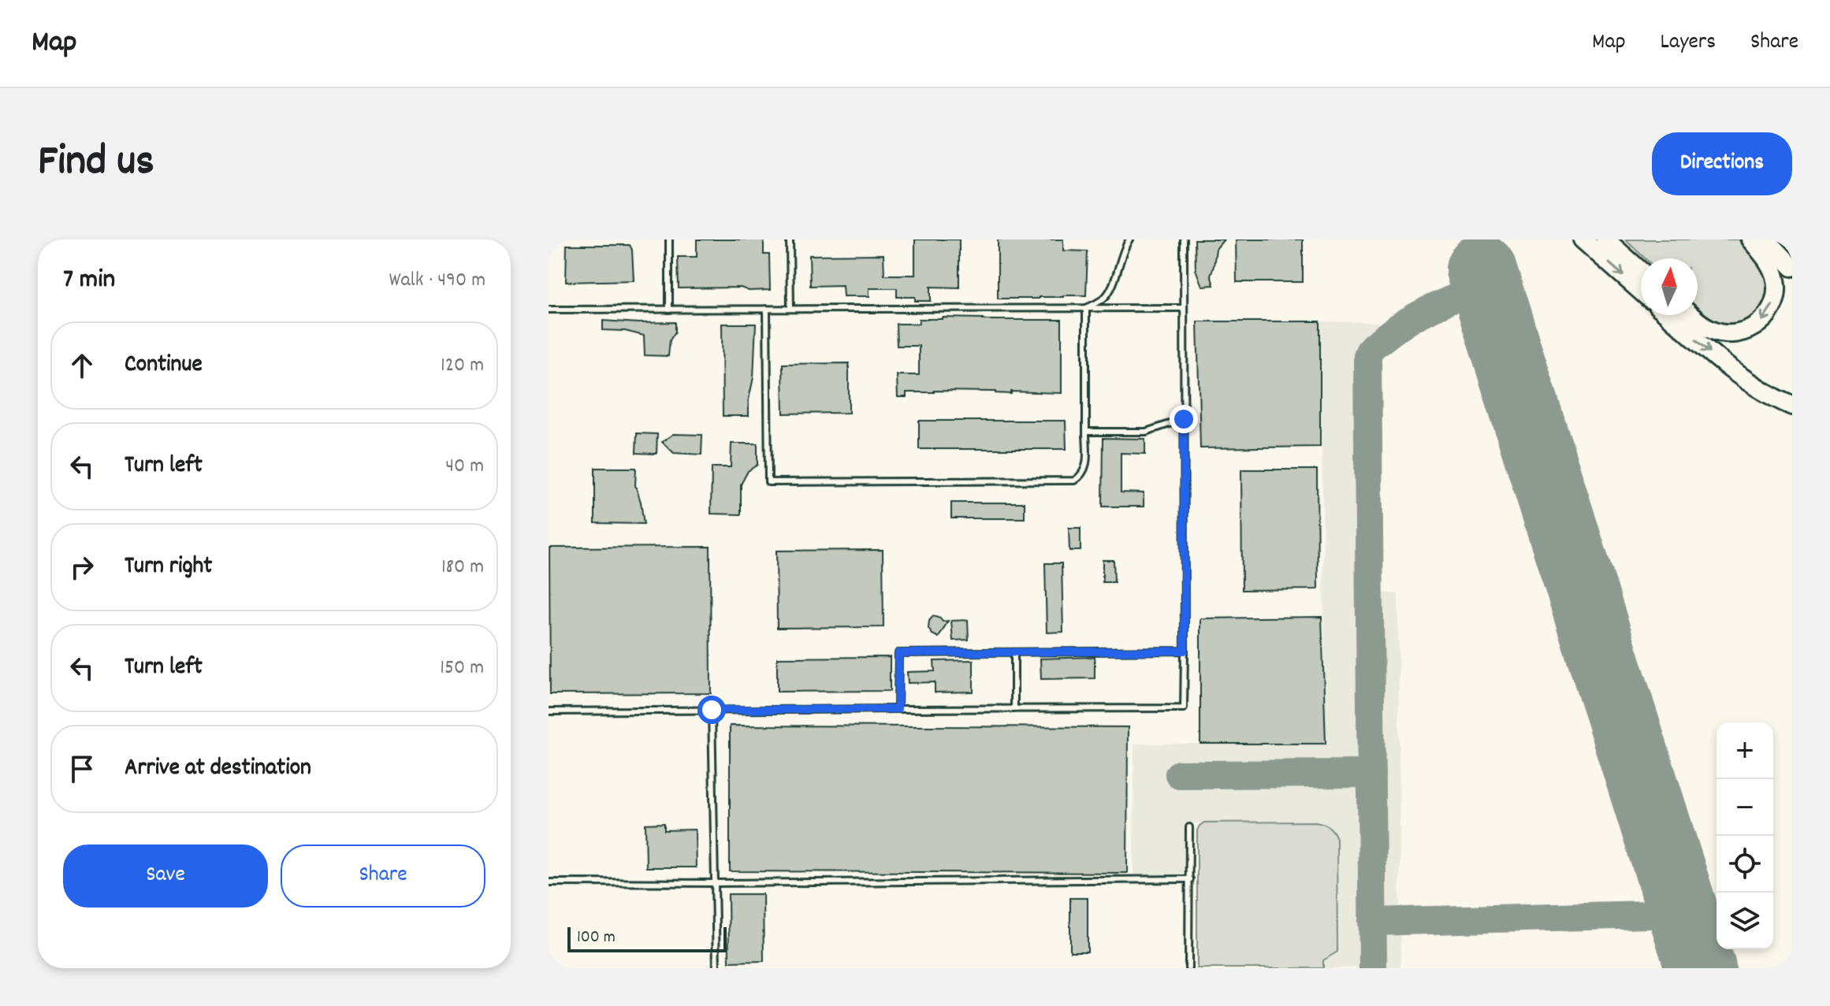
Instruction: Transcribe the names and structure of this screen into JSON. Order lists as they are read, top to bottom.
{
  "scale_bar": "100 m",
  "north": "top",
  "page": {
    "header": "Map",
    "nav": ["Map", "Layers", "Share"],
    "title": "Find us",
    "buttons": [
      "Directions",
      ["Save", "Share"]
    ],
    "heading": ["7 min", "Walk · 490 m"],
    "list": [
      ["Continue", "120 m"],
      ["Turn left", "40 m"],
      ["Turn right", "180 m"],
      ["Turn left", "150 m"],
      "Arrive at destination"
    ],
    "map_buttons": ["+", "−"],
    "scale": "100 m"
  }
}
